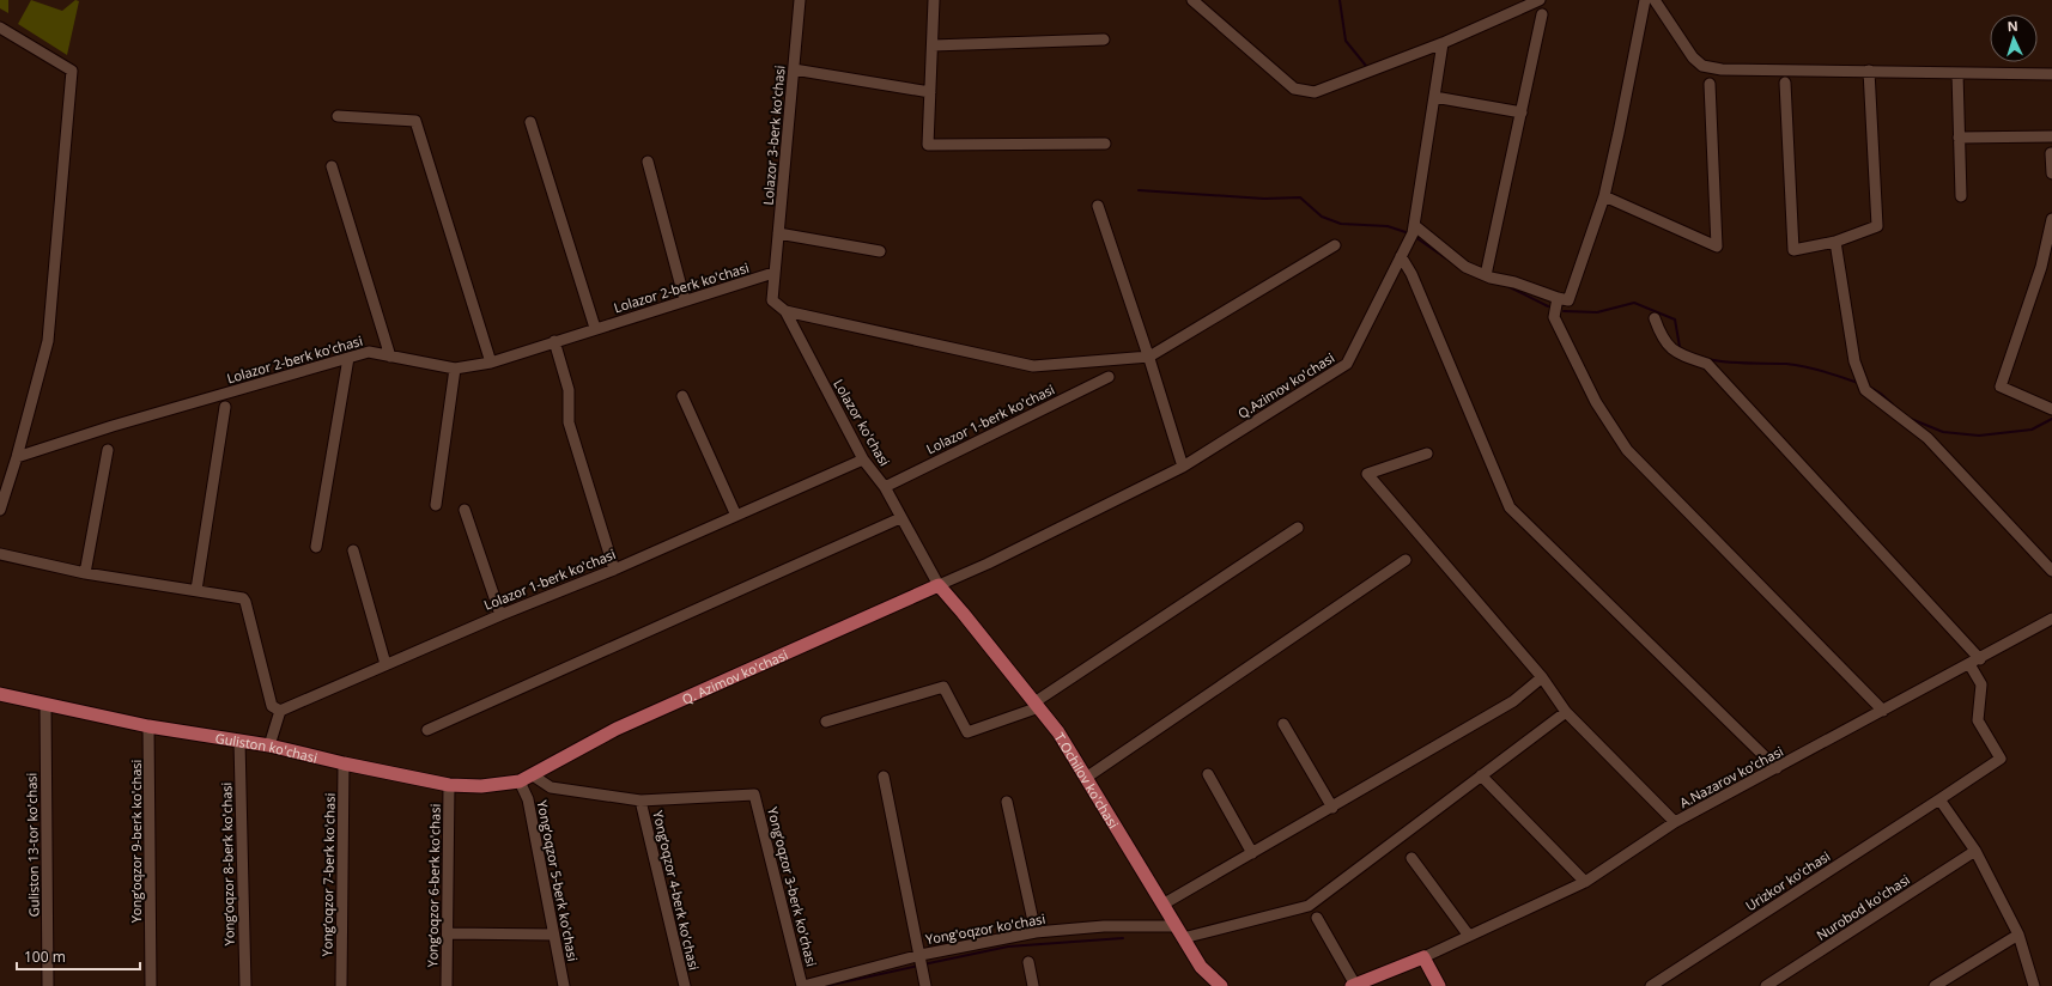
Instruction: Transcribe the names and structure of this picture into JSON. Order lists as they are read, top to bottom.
{
  "streets": {
    "main road": ["Q. Azimov ko'chasi", "Guliston ko'chasi", "T.Ochilov ko'chasi"],
    "street": [
      "Lolazor 3-berk ko'chasi",
      "Lolazor 2-berk ko'chasi",
      "Q.Azimov ko'chasi",
      "Lolazor 1-berk ko'chasi",
      "Lolazor ko'chasi",
      "A.Nazarov ko'chasi",
      "Yong‘oqzor 9-berk ko'chasi",
      "Guliston 13-tor ko'chasi",
      "Yong‘oqzor 8-berk ko'chasi",
      "Yong‘oqzor 7-berk ko'chasi",
      "Yong‘oqzor 5-berk ko'chasi",
      "Urizkor ko'chasi",
      "Yong‘oqzor 6-berk ko'chasi",
      "Yong‘oqzor 3-berk ko'chasi",
      "Yong‘oqzor 4-berk ko'chasi",
      "Nurobod ko'chasi",
      "Yong'oqzor ko'chasi"
    ]
  },
  "crossings": [
    ["Lolazor 3-berk ko'chasi", "Lolazor 2-berk ko'chasi"],
    ["Lolazor 3-berk ko'chasi", "Lolazor ko'chasi"],
    ["Lolazor 2-berk ko'chasi", "Lolazor ko'chasi"],
    ["Q.Azimov ko'chasi", "Lolazor ko'chasi"],
    ["Q.Azimov ko'chasi", "Q. Azimov ko'chasi"],
    ["Q.Azimov ko'chasi", "T.Ochilov ko'chasi"],
    ["Lolazor 1-berk ko'chasi", "Lolazor ko'chasi"],
    ["Lolazor ko'chasi", "Q. Azimov ko'chasi"],
    ["Lolazor ko'chasi", "T.Ochilov ko'chasi"],
    ["Q. Azimov ko'chasi", "Guliston ko'chasi"],
    ["Q. Azimov ko'chasi", "T.Ochilov ko'chasi"],
    ["Guliston ko'chasi", "Yong‘oqzor 9-berk ko'chasi"],
    ["Guliston ko'chasi", "Guliston 13-tor ko'chasi"],
    ["Guliston ko'chasi", "Yong‘oqzor 8-berk ko'chasi"],
    ["Guliston ko'chasi", "Yong‘oqzor 7-berk ko'chasi"],
    ["Guliston ko'chasi", "Yong‘oqzor 5-berk ko'chasi"],
    ["Guliston ko'chasi", "Yong‘oqzor 6-berk ko'chasi"],
    ["A.Nazarov ko'chasi", "Urizkor ko'chasi"],
    ["T.Ochilov ko'chasi", "Yong'oqzor ko'chasi"],
    ["Yong‘oqzor 3-berk ko'chasi", "Yong‘oqzor 4-berk ko'chasi"],
    ["Yong‘oqzor 3-berk ko'chasi", "Yong'oqzor ko'chasi"]
  ],
  "scale_bar": "100 m",
  "north": "top"
}
